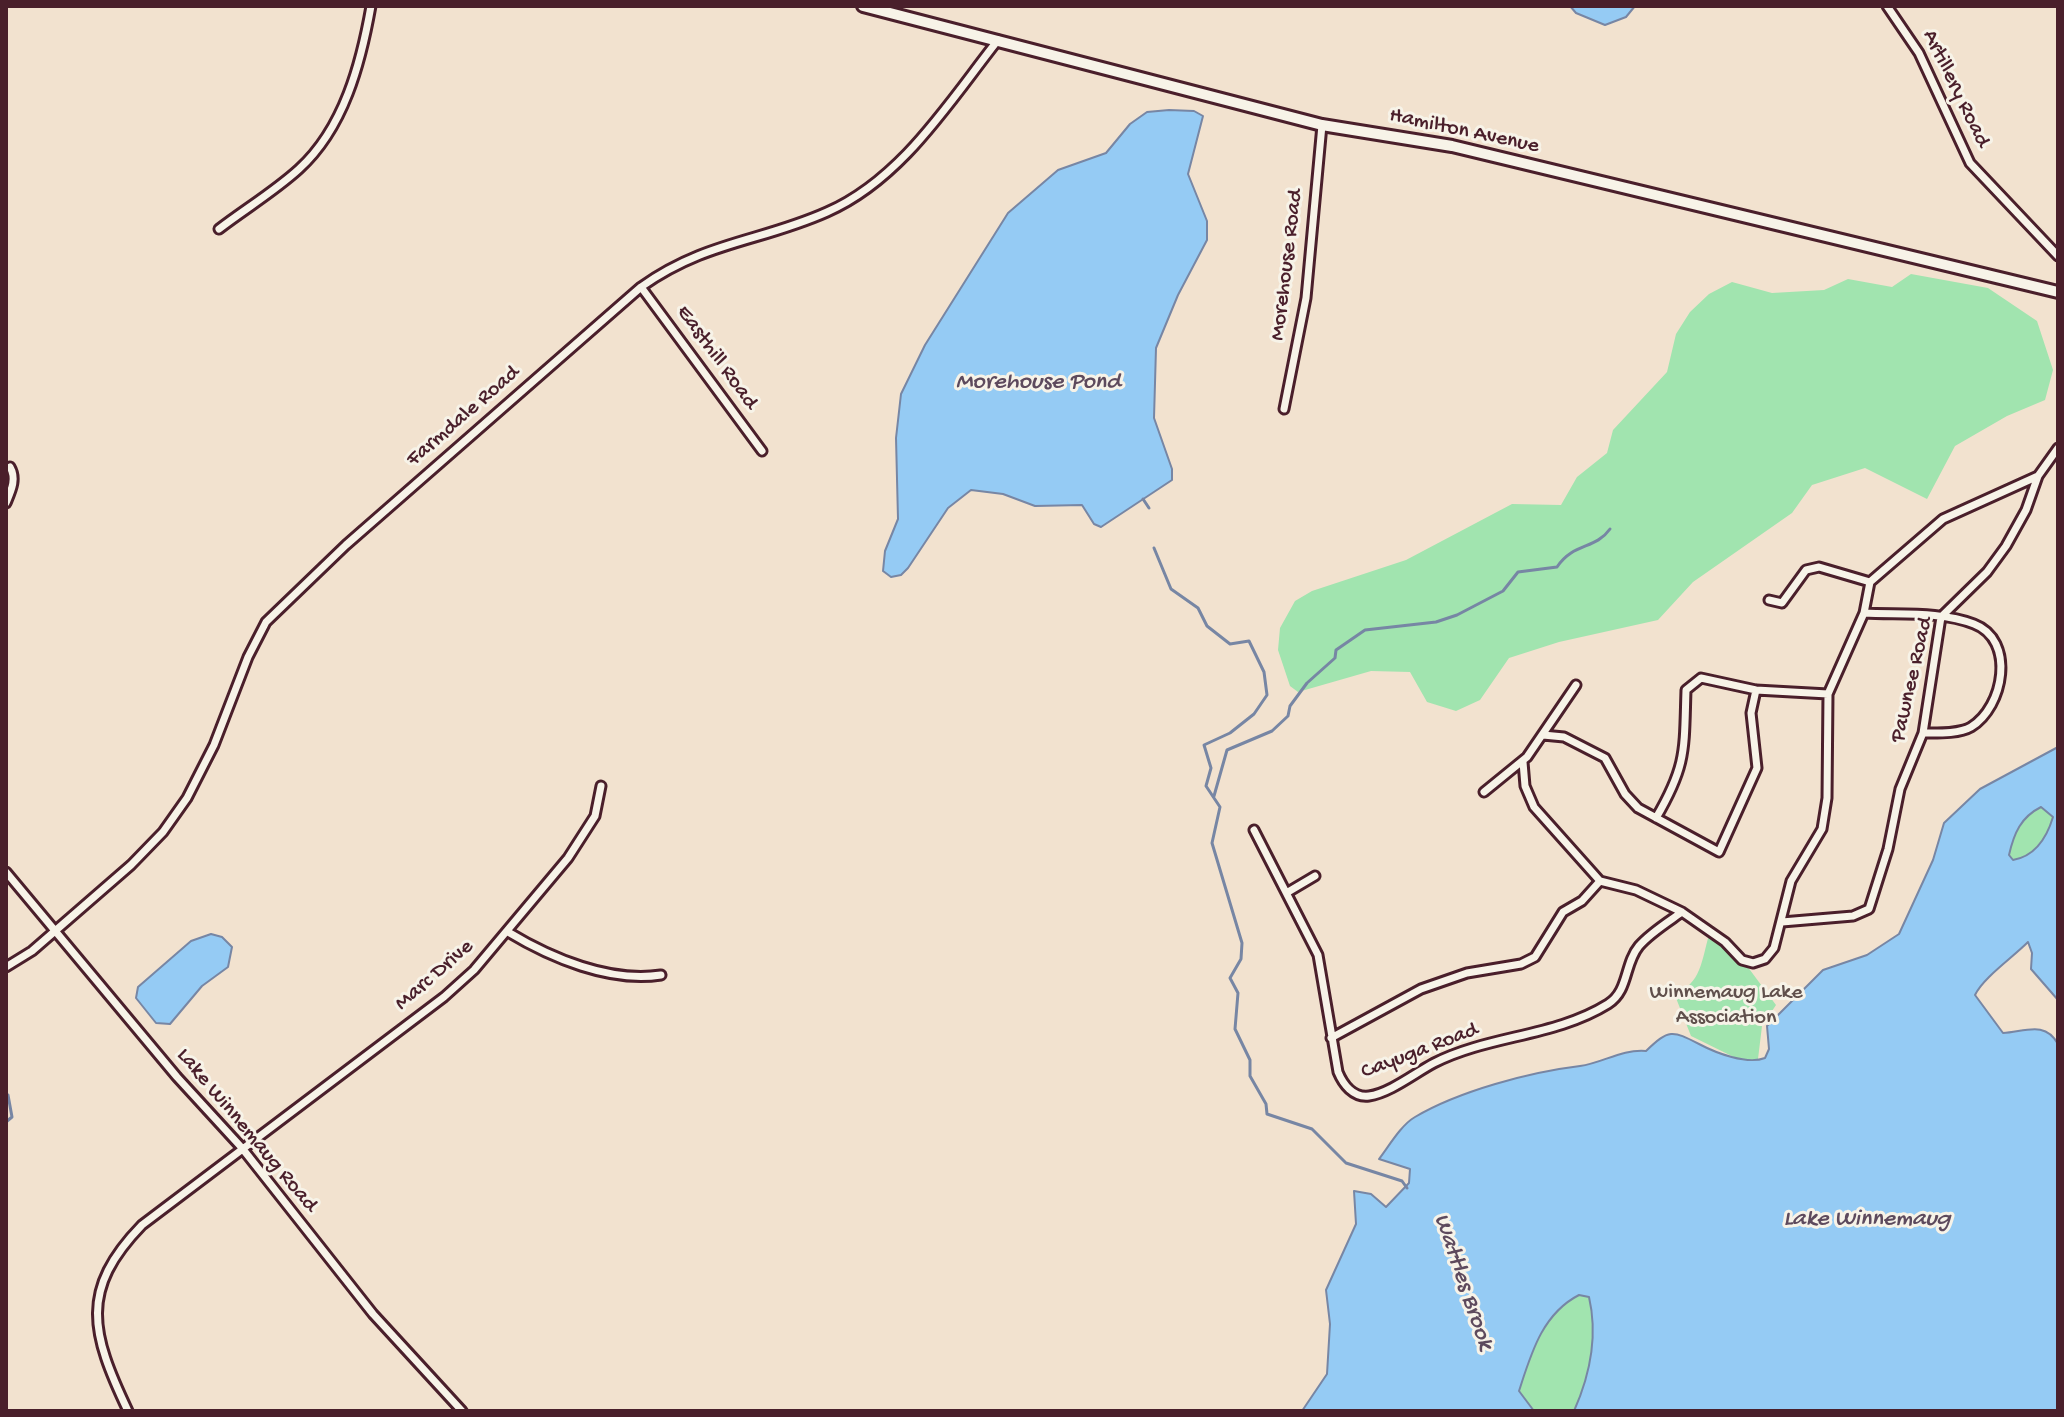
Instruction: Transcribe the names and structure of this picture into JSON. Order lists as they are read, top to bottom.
{
  "streets": {
    "street": [
      "Artillery Road",
      "Hamilton Avenue",
      "Morehouse Road",
      "Easthill Road",
      "Farmdale Road",
      "Pawnee Road",
      "Marc Drive",
      "Cayuga Road",
      "Lake Winnemaug Road"
    ]
  },
  "crossings": [
    ["Hamilton Avenue", "Morehouse Road"],
    ["Hamilton Avenue", "Farmdale Road"],
    ["Easthill Road", "Farmdale Road"],
    ["Farmdale Road", "Lake Winnemaug Road"],
    ["Marc Drive", "Lake Winnemaug Road"]
  ],
  "water": ["Morehouse Pond", "Lake Winnemaug", "Wattles Brook"],
  "parks": ["Winnemaug Lake Association"]
}
